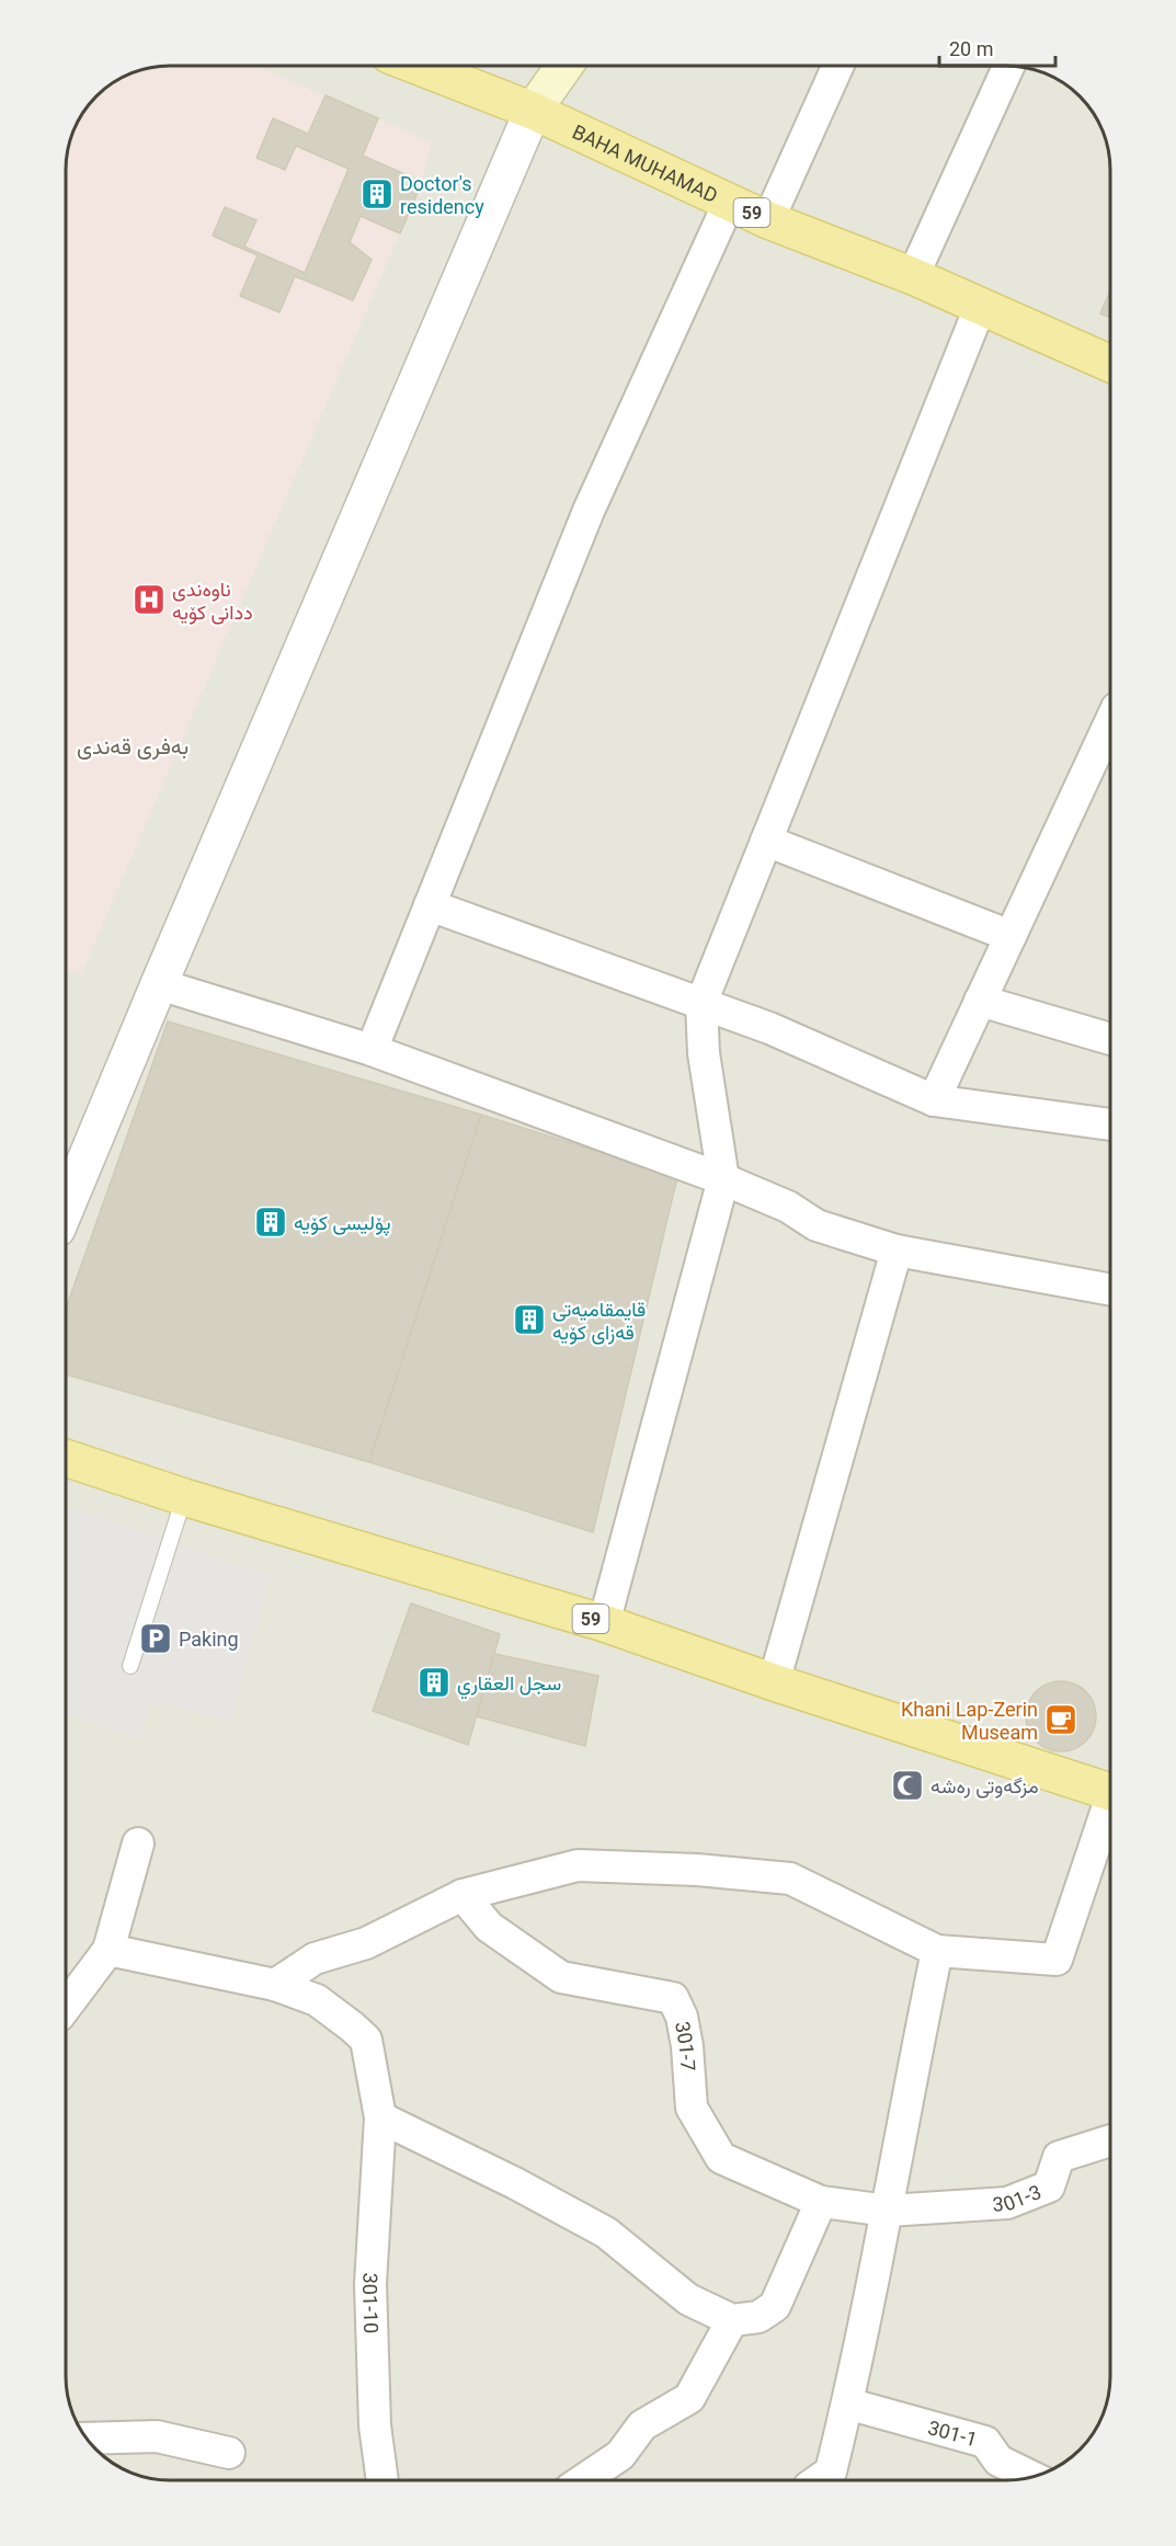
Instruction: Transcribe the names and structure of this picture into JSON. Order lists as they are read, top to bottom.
{
  "streets": {
    "main road": ["BAHA MUHAMAD", "59"],
    "street": [
      "301-7",
      "301-3",
      "301-10",
      "301-1"
    ]
  },
  "crossings": [
    ["301-7", "301-3"]
  ],
  "districts": ["بەفری قەندی"],
  "places": {
    "building": [
      "Doctor's residency",
      "پۆلیسی كۆیه‌",
      "قایمقامیه‌تی قه‌زای كۆیه‌",
      "سجل العقاري"
    ],
    "hospital": ["ناوەندی ددانی کۆیە"],
    "parking": ["Paking"],
    "cafe": ["Khani Lap-Zerin Museam"],
    "mosque": ["مزگەوتی رەشە"]
  },
  "scale_bar": "20 m"
}
